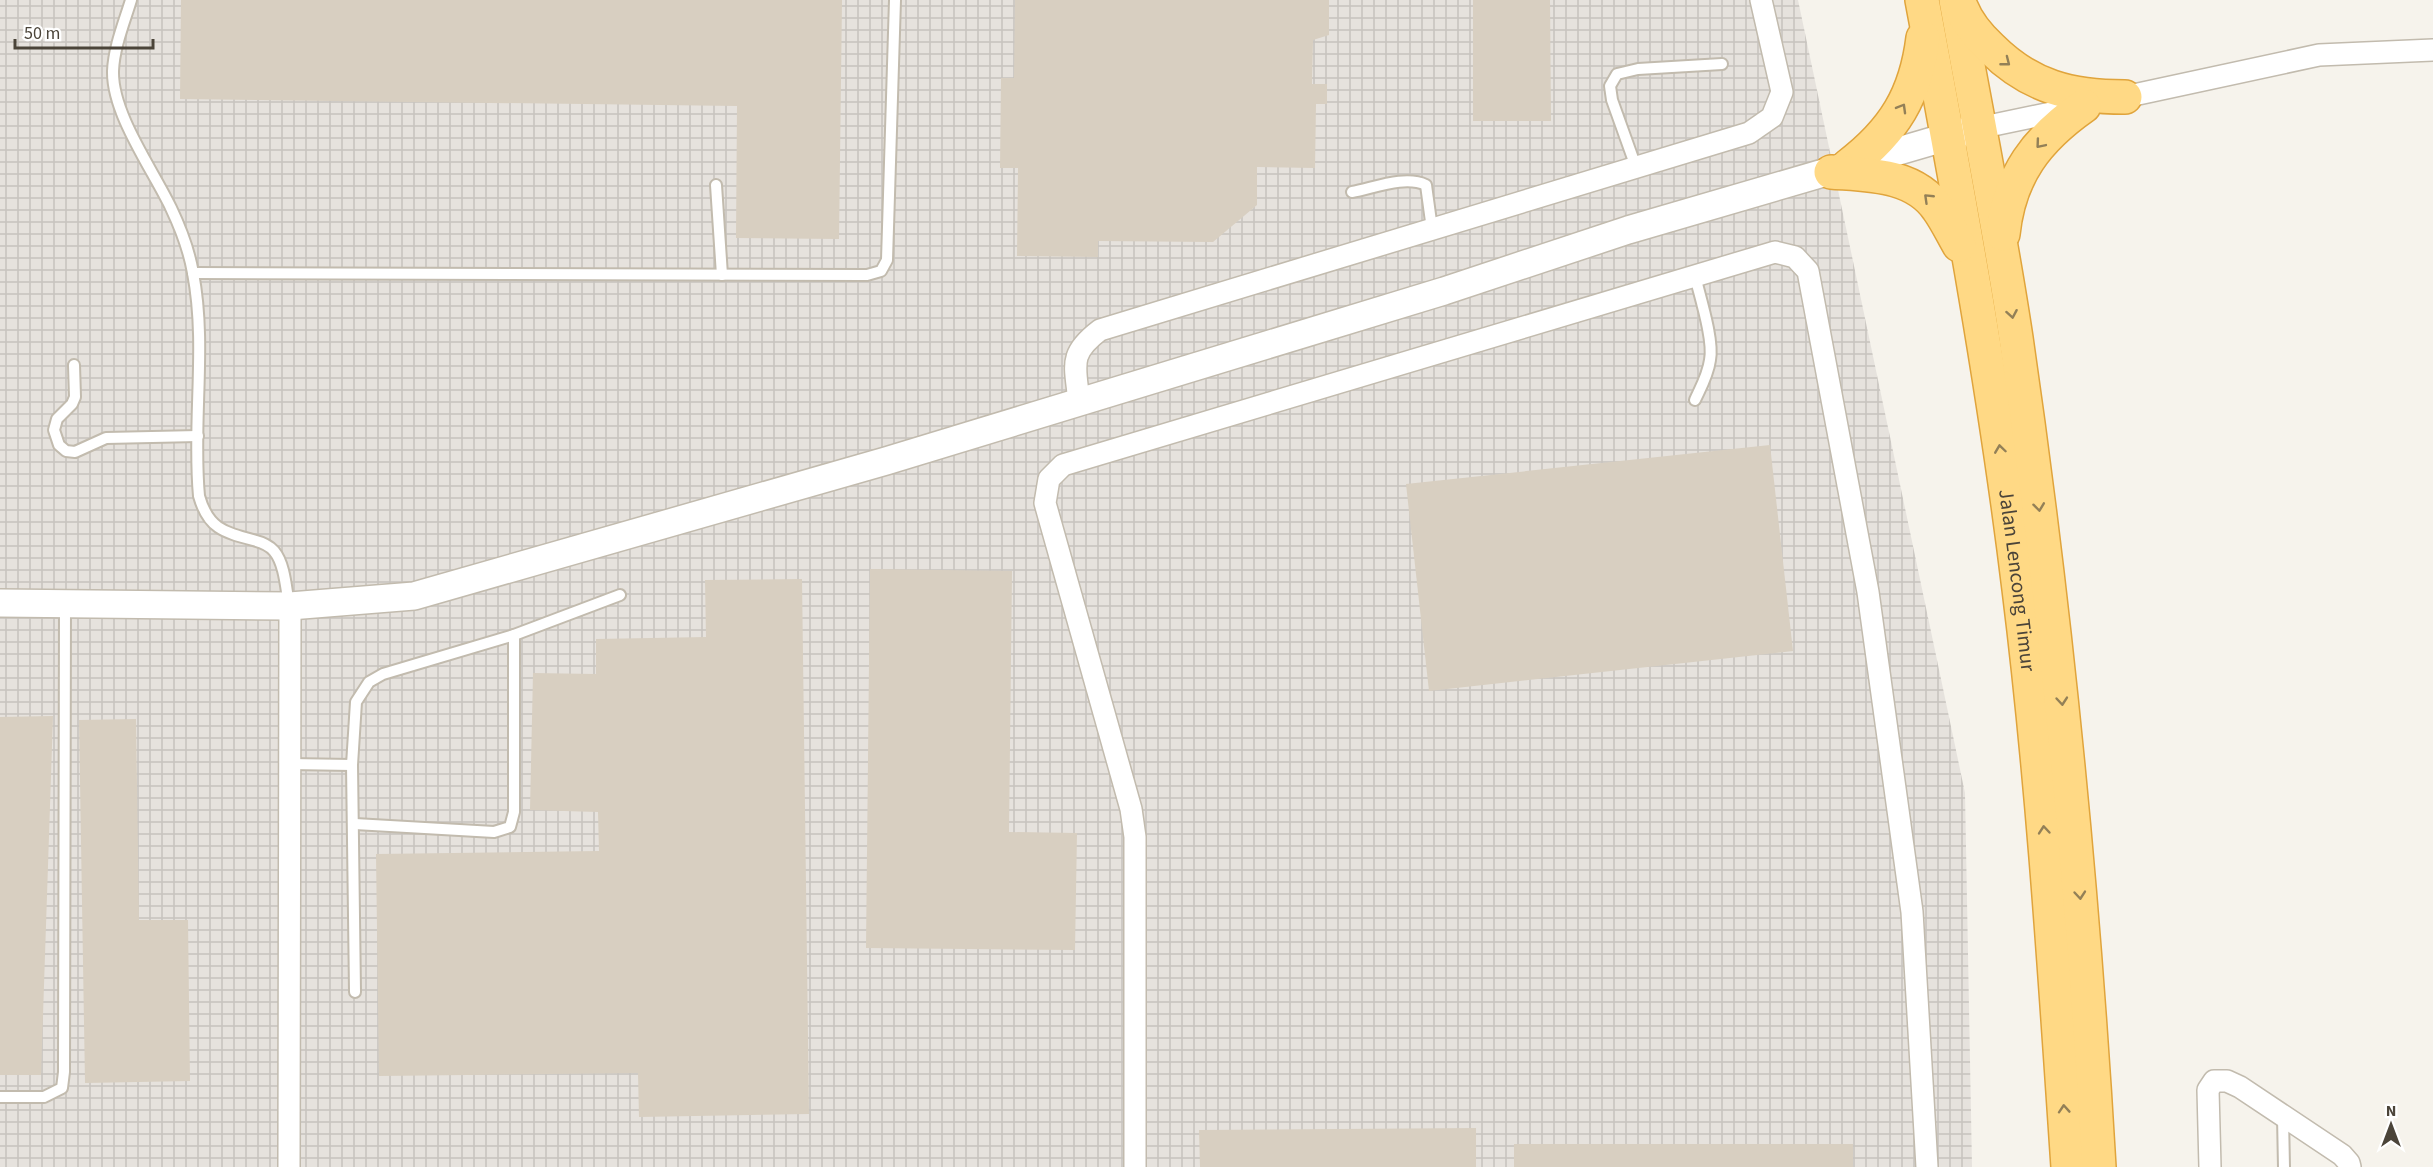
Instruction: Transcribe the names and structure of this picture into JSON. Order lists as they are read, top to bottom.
{
  "streets": {
    "highway": ["Jalan Lencong Timur"]
  },
  "scale_bar": "50 m",
  "north": "top"
}
